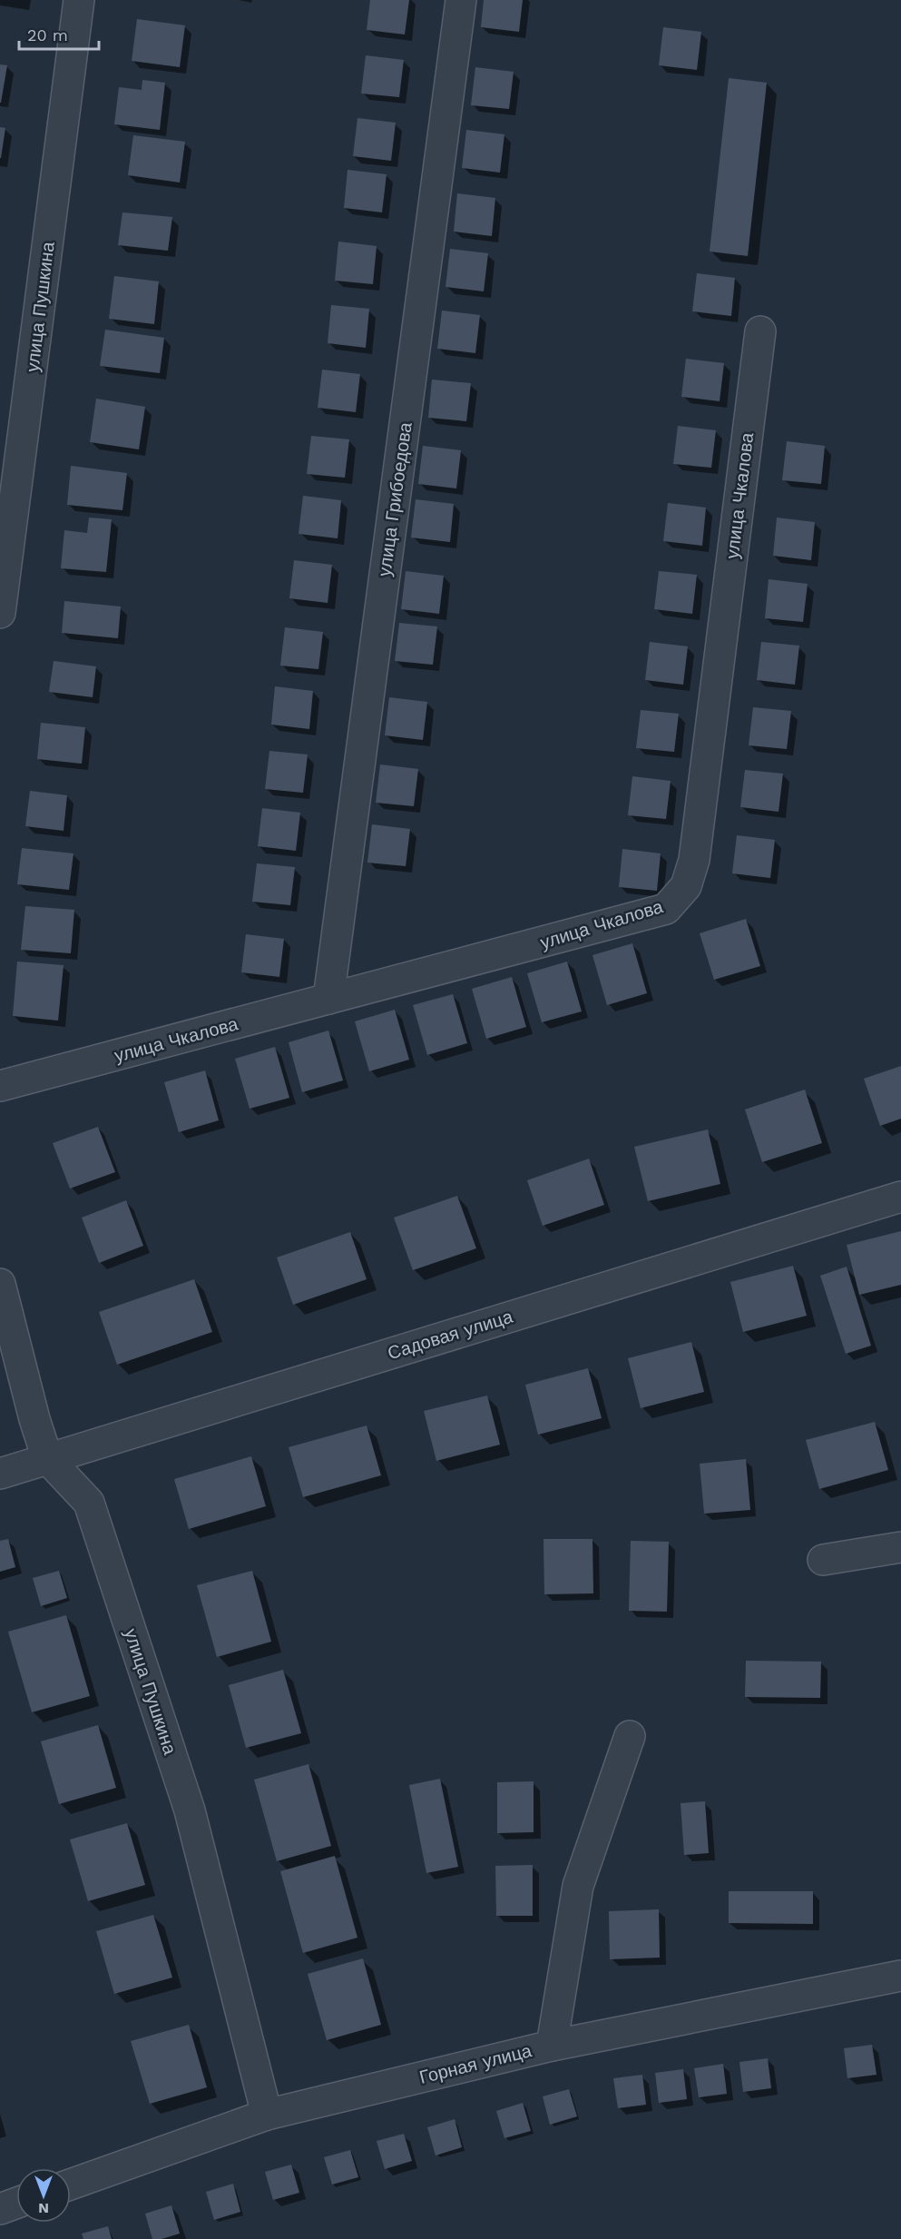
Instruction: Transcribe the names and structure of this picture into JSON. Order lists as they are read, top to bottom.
{
  "streets": {
    "street": [
      "улица Пушкина",
      "улица Чкалова",
      "улица Грибоедова",
      "Садовая улица",
      "Горная улица"
    ]
  },
  "crossings": [
    ["улица Пушкина", "Садовая улица"],
    ["улица Пушкина", "Горная улица"],
    ["улица Чкалова", "улица Грибоедова"]
  ],
  "scale_bar": "20 m",
  "north": "bottom"
}
